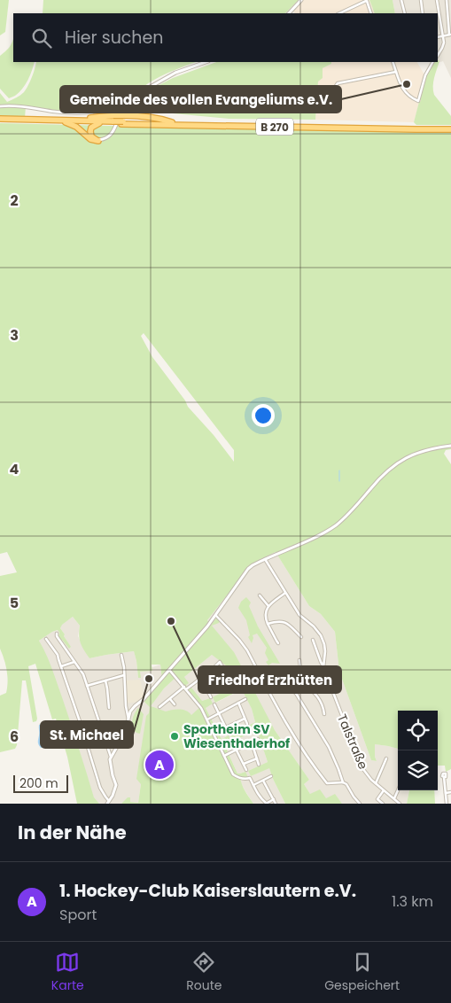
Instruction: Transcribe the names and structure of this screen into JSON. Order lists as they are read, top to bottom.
{
  "streets": {
    "highway": ["B 270"],
    "street": ["Talstraße"]
  },
  "places": [
    "Gemeinde des vollen Evangeliums e.V.",
    "Friedhof Erzhütten",
    "St. Michael",
    "Sportheim SV Wiesenthalerhof"
  ],
  "scale_bar": "200 m",
  "page": {
    "search": "Hier suchen",
    "pins": "A",
    "scale": "200 m",
    "heading": "In der Nähe",
    "list": [
      {
        "mark": "A",
        "name": "1. Hockey-Club Kaiserslautern e.V.",
        "note": "Sport",
        "value": "1.3 km"
      }
    ],
    "nav": ["Karte", "Route", "Gespeichert"]
  },
  "grid": {
    "rows": [
      "2",
      "3",
      "4",
      "5",
      "6"
    ]
  }
}
